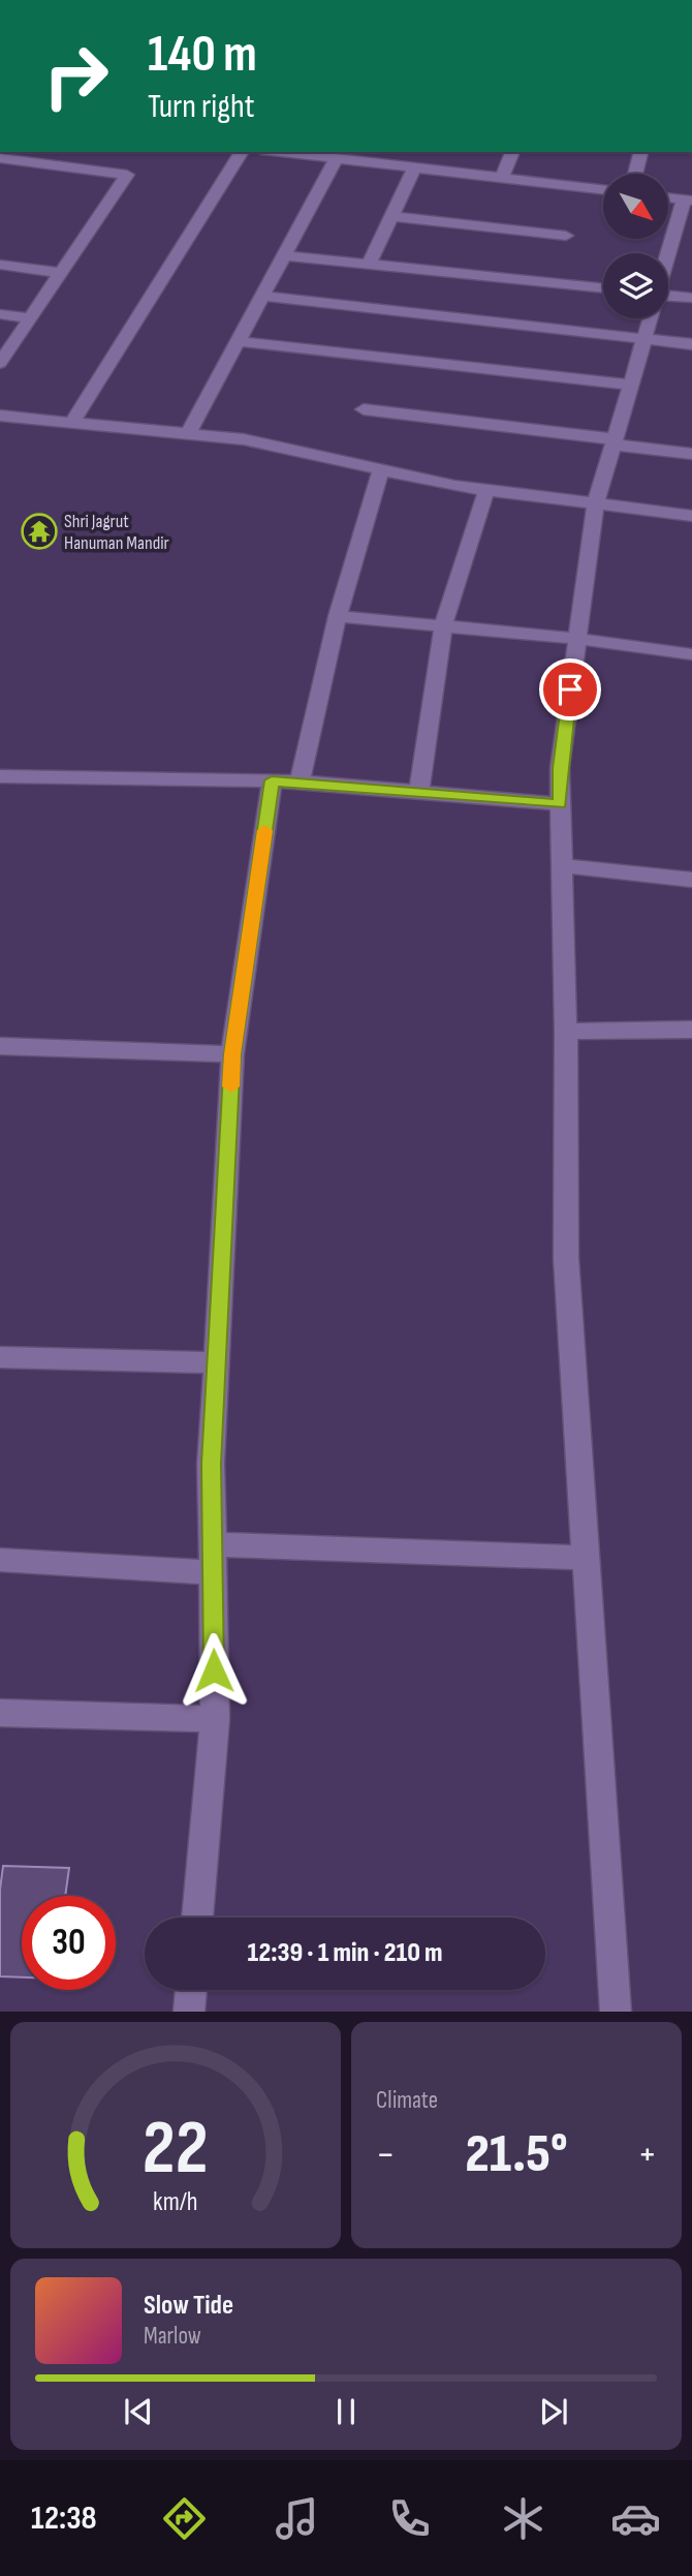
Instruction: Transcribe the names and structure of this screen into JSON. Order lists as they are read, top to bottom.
{
  "places": {
    "temple": ["Shri Jagrut Hanuman Mandir"]
  },
  "north": "bottom right",
  "page": {
    "turn": ["140 m", "Turn right"],
    "limit": "30",
    "trip": "12:39 · 1 min · 210 m",
    "tile": "Climate",
    "heat": ["−", "21.5°", "+"],
    "song": ["Slow Tide", "Marlow"],
    "tabs": "12:38",
    "gauge": ["22", "km/h"]
  }
}
